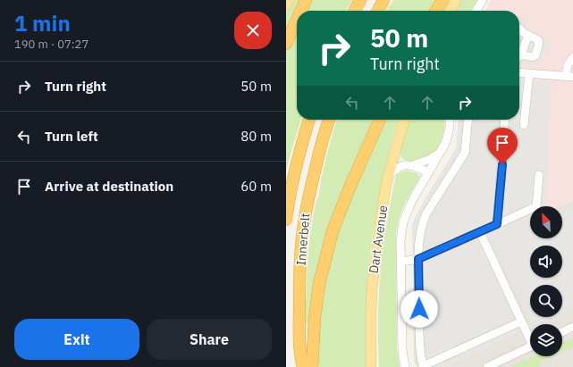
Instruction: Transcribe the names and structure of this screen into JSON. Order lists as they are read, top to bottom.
{
  "streets": {
    "highway": ["Innerbelt"],
    "main road": ["Dart Avenue"]
  },
  "north": "top left",
  "page": {
    "heading": ["1 min", "190 m · 07:27"],
    "turn": ["50 m", "Turn right"],
    "list": [
      {
        "name": "Turn right",
        "value": "50 m"
      },
      {
        "name": "Turn left",
        "value": "80 m"
      },
      {
        "name": "Arrive at destination",
        "value": "60 m"
      }
    ],
    "buttons": ["Exit", "Share"]
  }
}
